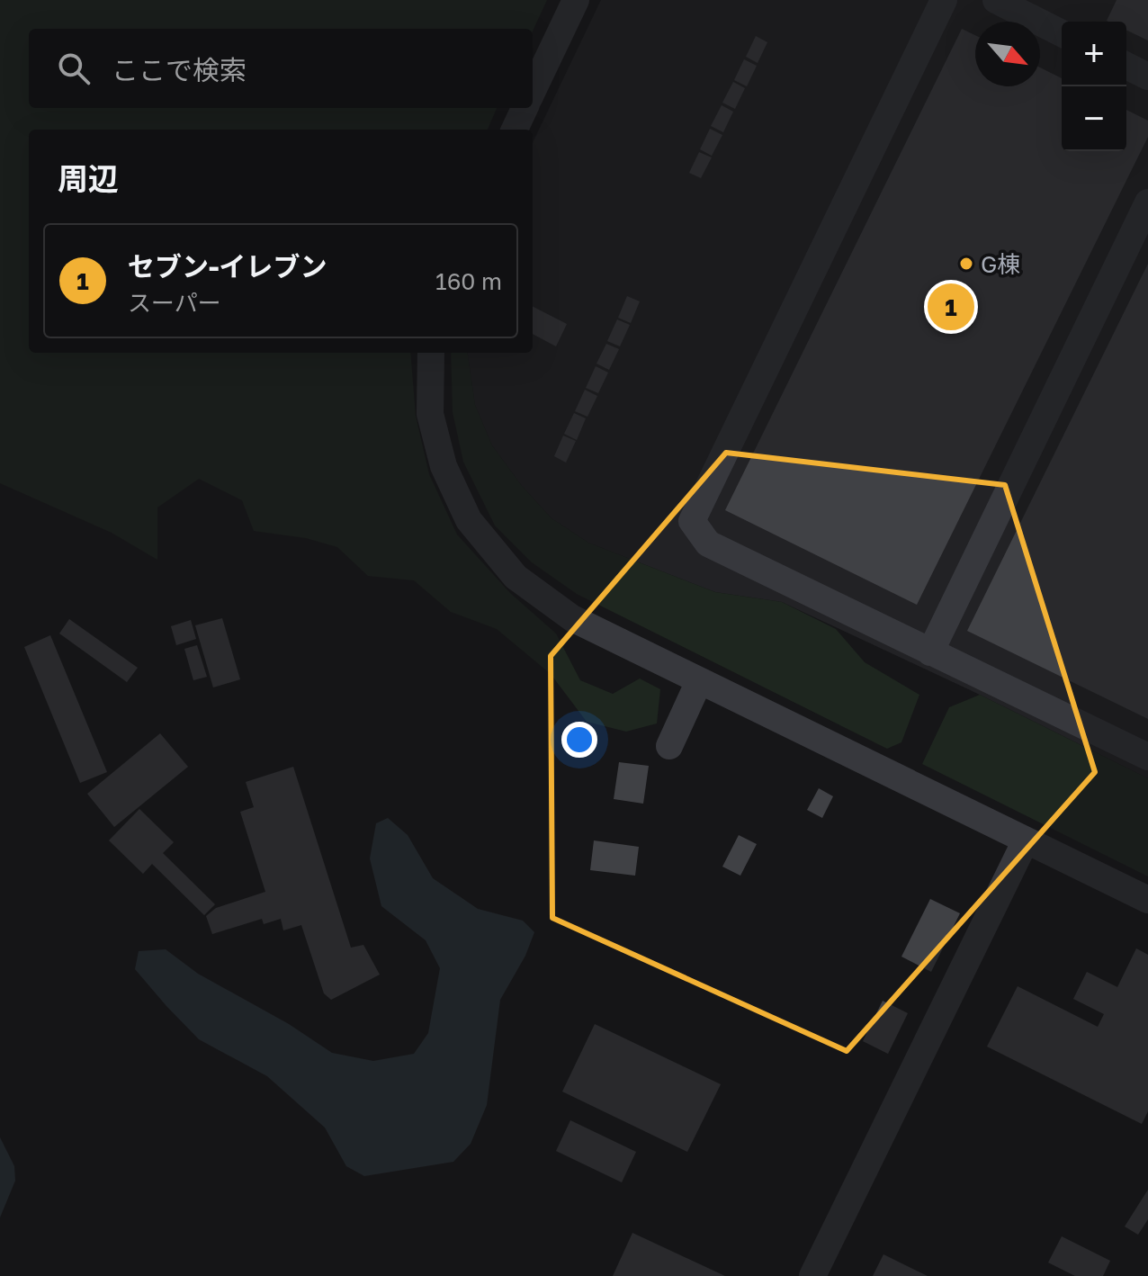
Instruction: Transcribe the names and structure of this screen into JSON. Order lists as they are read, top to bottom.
{
  "places": ["G棟"],
  "north": "bottom right",
  "page": {
    "map_buttons": ["+", "−"],
    "search": "ここで検索",
    "heading": "周辺",
    "list": [
      {
        "mark": "1",
        "name": "セブン-イレブン",
        "note": "スーパー",
        "value": "160 m"
      }
    ],
    "pins": "1"
  }
}
